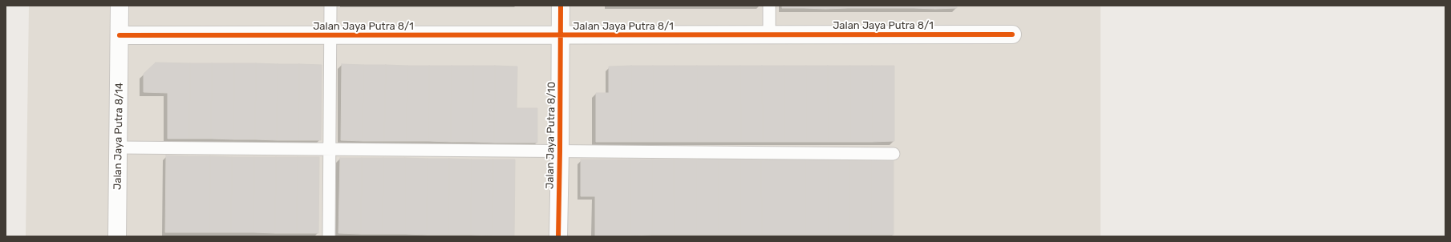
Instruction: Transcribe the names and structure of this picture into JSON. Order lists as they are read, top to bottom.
{
  "streets": {
    "street": ["Jalan Jaya Putra 8/1", "Jalan Jaya Putra 8/10", "Jalan Jaya Putra 8/14"]
  },
  "crossings": [
    ["Jalan Jaya Putra 8/1", "Jalan Jaya Putra 8/10"],
    ["Jalan Jaya Putra 8/1", "Jalan Jaya Putra 8/14"]
  ]
}
